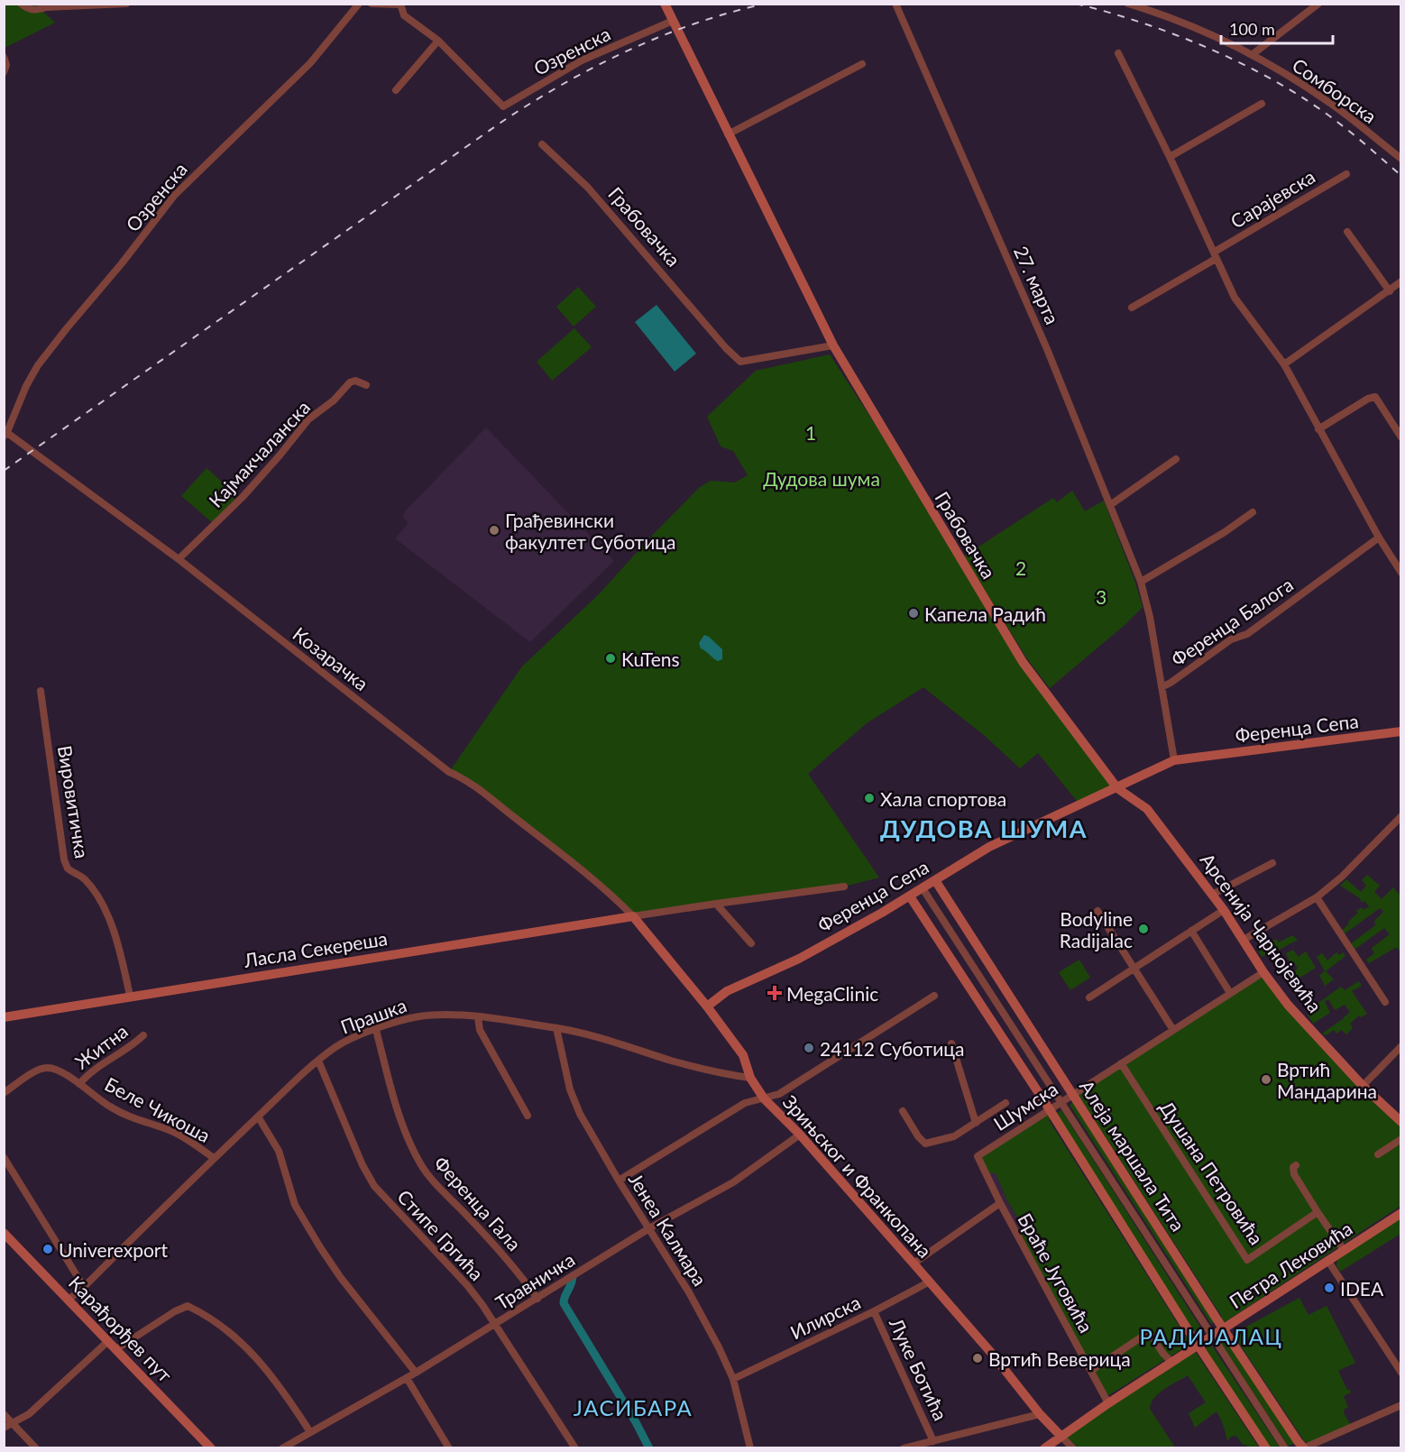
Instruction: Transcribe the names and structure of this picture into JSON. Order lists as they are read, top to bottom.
{
  "streets": {
    "street": [
      "Озренска",
      "Сомборска",
      "Сарајевска",
      "Грабовачка",
      "27. марта",
      "Кајмакчаланска",
      "Ференца Балога",
      "Козарачка",
      "Ференца Сепа",
      "Вировитичка",
      "Арсенија Чарнојевића",
      "Ласла Секереша",
      "Прашка",
      "Житна",
      "Шумска",
      "Беле Чикоша",
      "Алеја маршала Тита",
      "Душана Петровића",
      "Зрињског и Франкопана",
      "Ференца Гала",
      "Јенеа Калмара",
      "Стипе Гргића",
      "Петра Лековића",
      "Браће Југовића",
      "Травничка",
      "Илирска",
      "Карађорђев пут",
      "Луке Ботића"
    ]
  },
  "crossings": [
    ["Озренска", "Грабовачка"],
    ["Озренска", "Козарачка"],
    ["Грабовачка", "Ференца Сепа"],
    ["Грабовачка", "Арсенија Чарнојевића"],
    ["27. марта", "Ференца Балога"],
    ["27. марта", "Ференца Сепа"],
    ["Кајмакчаланска", "Козарачка"],
    ["Козарачка", "Ференца Сепа"],
    ["Козарачка", "Ласла Секереша"],
    ["Козарачка", "Зрињског и Франкопана"],
    ["Ференца Сепа", "Арсенија Чарнојевића"],
    ["Ференца Сепа", "Ласла Секереша"],
    ["Ференца Сепа", "Алеја маршала Тита"],
    ["Ференца Сепа", "Зрињског и Франкопана"],
    ["Вировитичка", "Ласла Секереша"],
    ["Арсенија Чарнојевића", "Шумска"],
    ["Ласла Секереша", "Зрињског и Франкопана"],
    ["Прашка", "Беле Чикоша"],
    ["Прашка", "Зрињског и Франкопана"],
    ["Прашка", "Ференца Гала"],
    ["Прашка", "Јенеа Калмара"],
    ["Прашка", "Стипе Гргића"],
    ["Прашка", "Карађорђев пут"],
    ["Житна", "Беле Чикоша"],
    ["Шумска", "Алеја маршала Тита"],
    ["Шумска", "Душана Петровића"],
    ["Шумска", "Браће Југовића"],
    ["Алеја маршала Тита", "Петра Лековића"],
    ["Зрињског и Франкопана", "Петра Лековића"],
    ["Зрињског и Франкопана", "Травничка"],
    ["Зрињског и Франкопана", "Илирска"],
    ["Ференца Гала", "Травничка"],
    ["Јенеа Калмара", "Травничка"],
    ["Јенеа Калмара", "Илирска"],
    ["Стипе Гргића", "Травничка"],
    ["Петра Лековића", "Браће Југовића"],
    ["Илирска", "Луке Ботића"]
  ],
  "districts": ["ДУДОВА ШУМА", "РАДИЈАЛАЦ", "ЈАСИБАРА"],
  "parks": [
    "1",
    "Дудова шума",
    "2",
    "3"
  ],
  "places": {
    "other": [
      "Грађевински факултет Суботица",
      "Капела Радић",
      "KuTens",
      "Хала спортова",
      "Bodyline Radijalac",
      "24112 Суботица",
      "Вртић Мандарина",
      "Univerexport",
      "IDEA",
      "Вртић Веверица"
    ],
    "health": ["MegaClinic"]
  },
  "scale_bar": "100 m"
}
